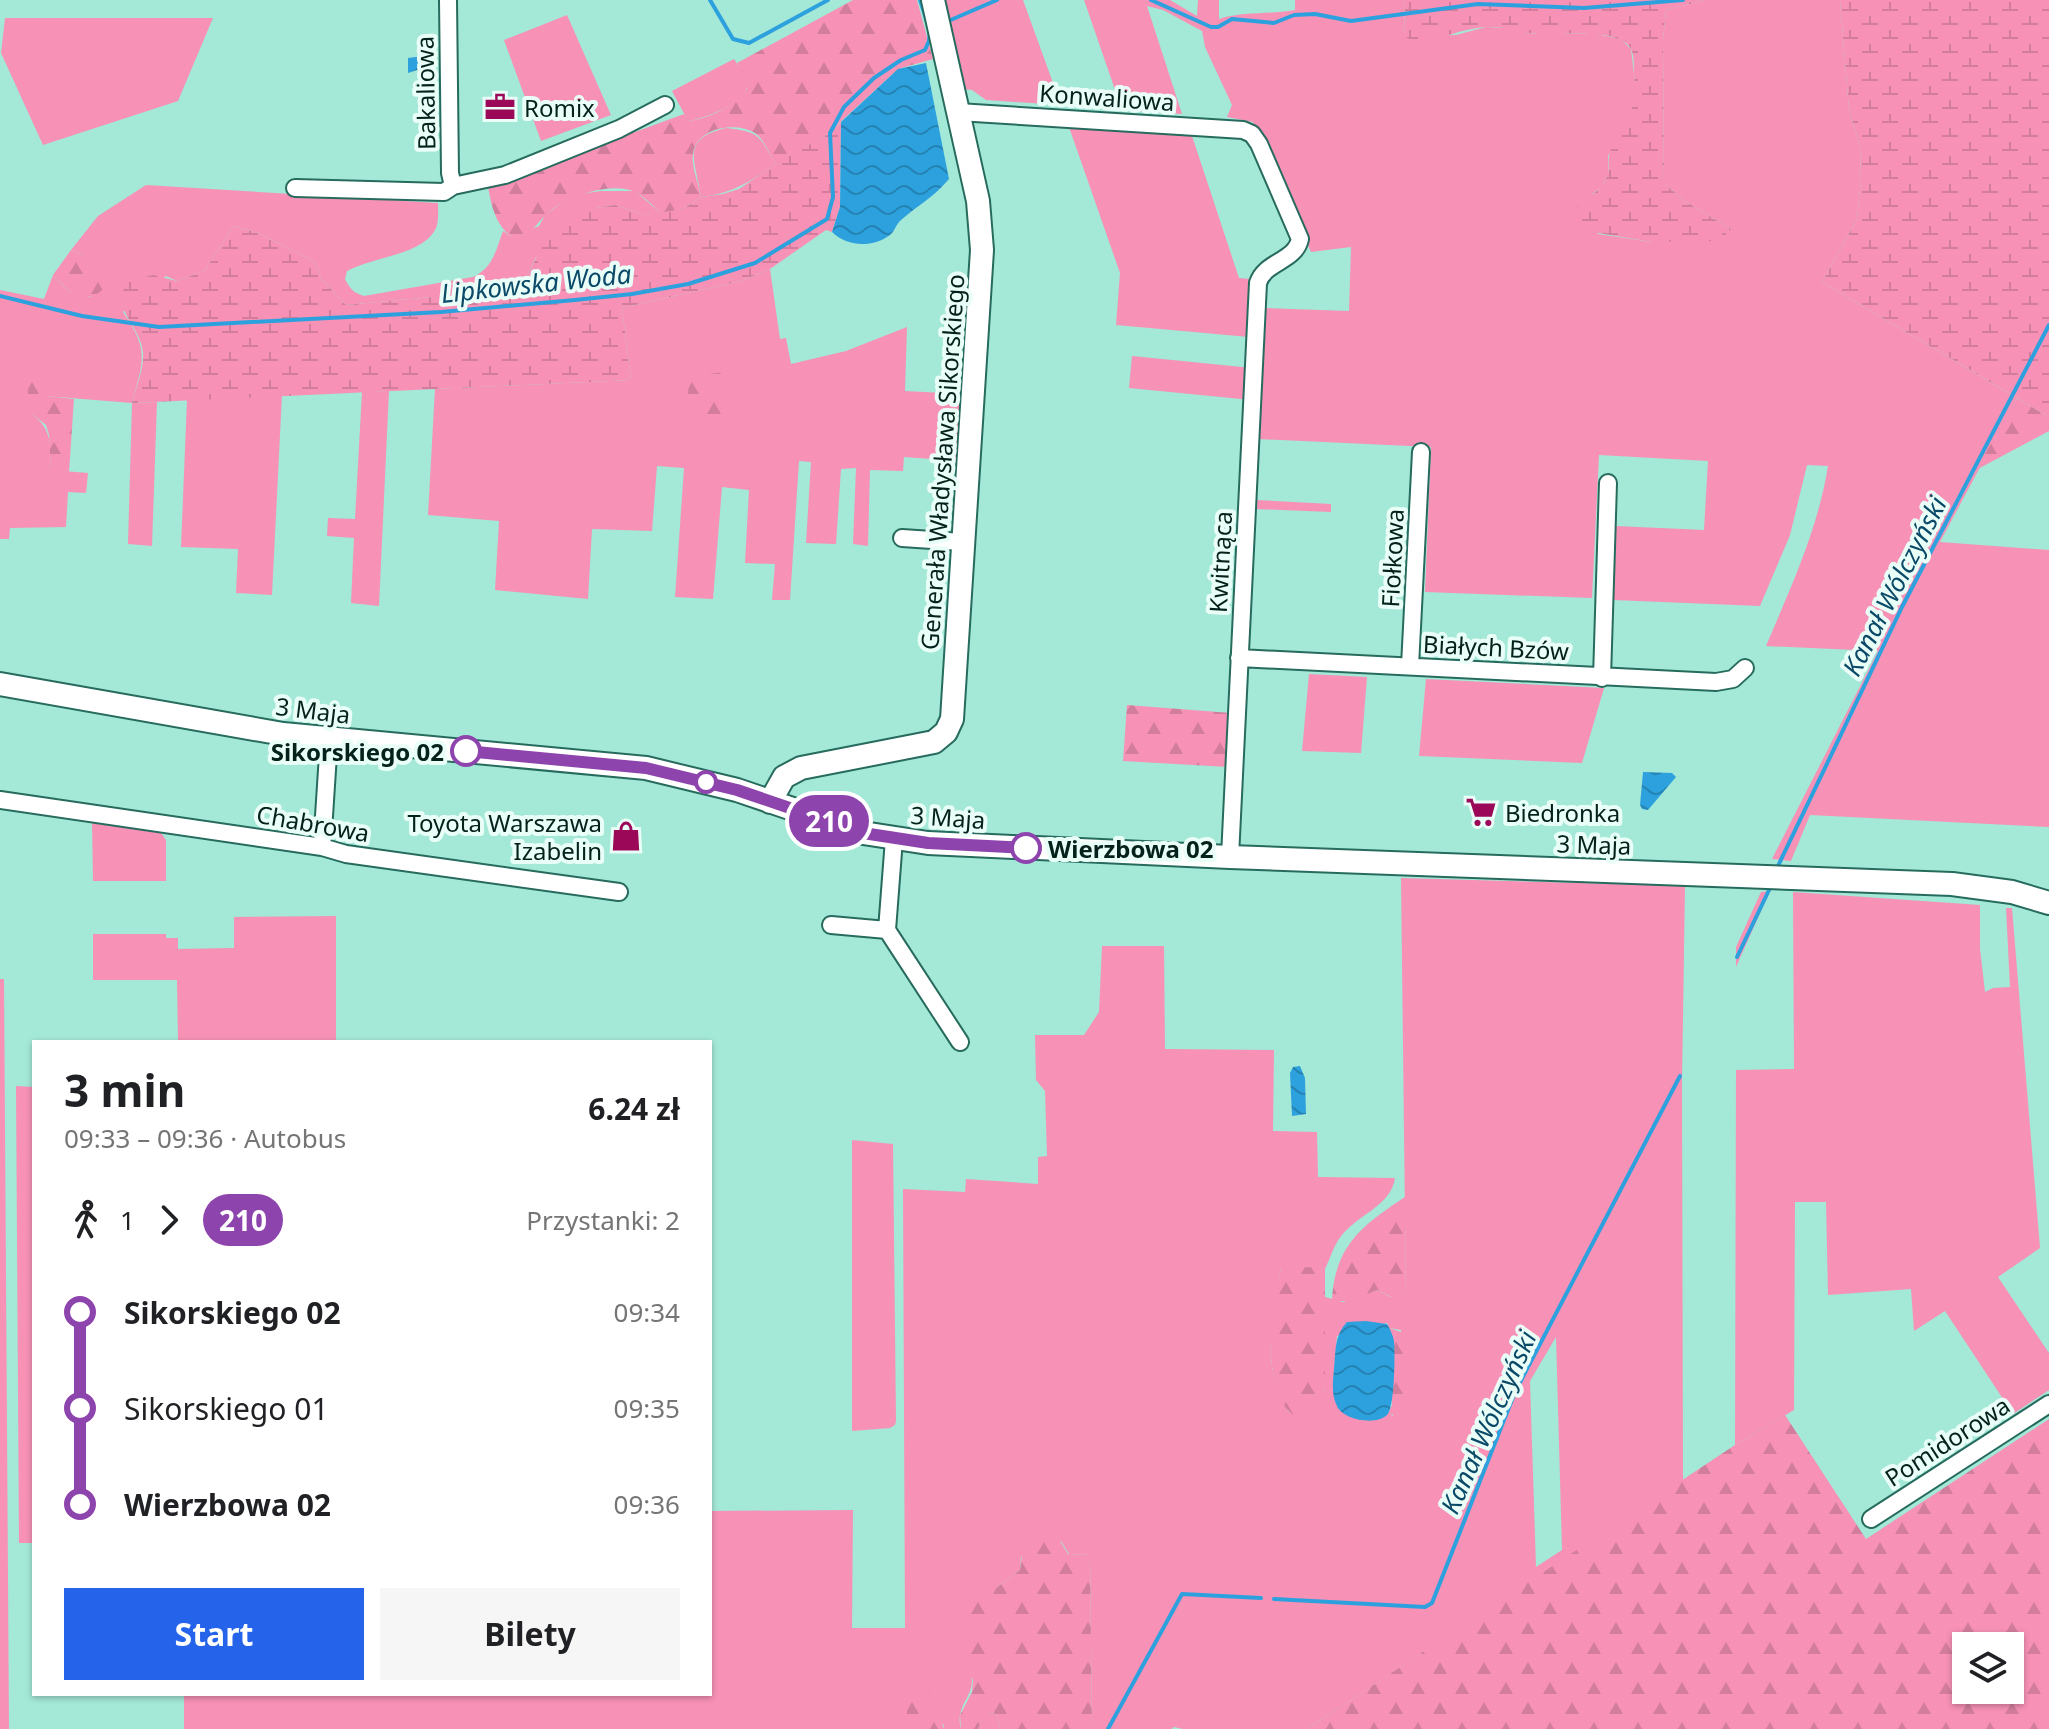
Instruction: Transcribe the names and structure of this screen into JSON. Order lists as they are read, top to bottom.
{
  "streets": {
    "main road": ["Generała Władysława Sikorskiego", "3 Maja"],
    "street": [
      "Bakaliowa",
      "Konwaliowa",
      "Fiołkowa",
      "Kwitnąca",
      "Białych Bzów",
      "Chabrowa",
      "Pomidorowa"
    ]
  },
  "crossings": [
    ["Konwaliowa", "Generała Władysława Sikorskiego"],
    ["Konwaliowa", "Kwitnąca"],
    ["Generała Władysława Sikorskiego", "3 Maja"],
    ["Fiołkowa", "Białych Bzów"],
    ["Kwitnąca", "Białych Bzów"],
    ["Kwitnąca", "3 Maja"]
  ],
  "water": ["Lipkowska Woda", "Kanał Wólczyński"],
  "places": {
    "office": ["Romix"],
    "other": ["Sikorskiego 02", "Wierzbowa 02"],
    "supermarket": ["Biedronka"],
    "shop": ["Toyota Warszawa Izabelin"]
  },
  "lines": ["bus line 210"],
  "page": {
    "on_map": "210",
    "heading": ["3 min", "09:33 – 09:36 · Autobus", "6.24 zł"],
    "legs": ["1", "210", "Przystanki: 2"],
    "list": [
      {
        "name": "Sikorskiego 02",
        "value": "09:34"
      },
      {
        "name": "Sikorskiego 01",
        "value": "09:35"
      },
      {
        "name": "Wierzbowa 02",
        "value": "09:36"
      }
    ],
    "buttons": ["Start", "Bilety"]
  }
}
